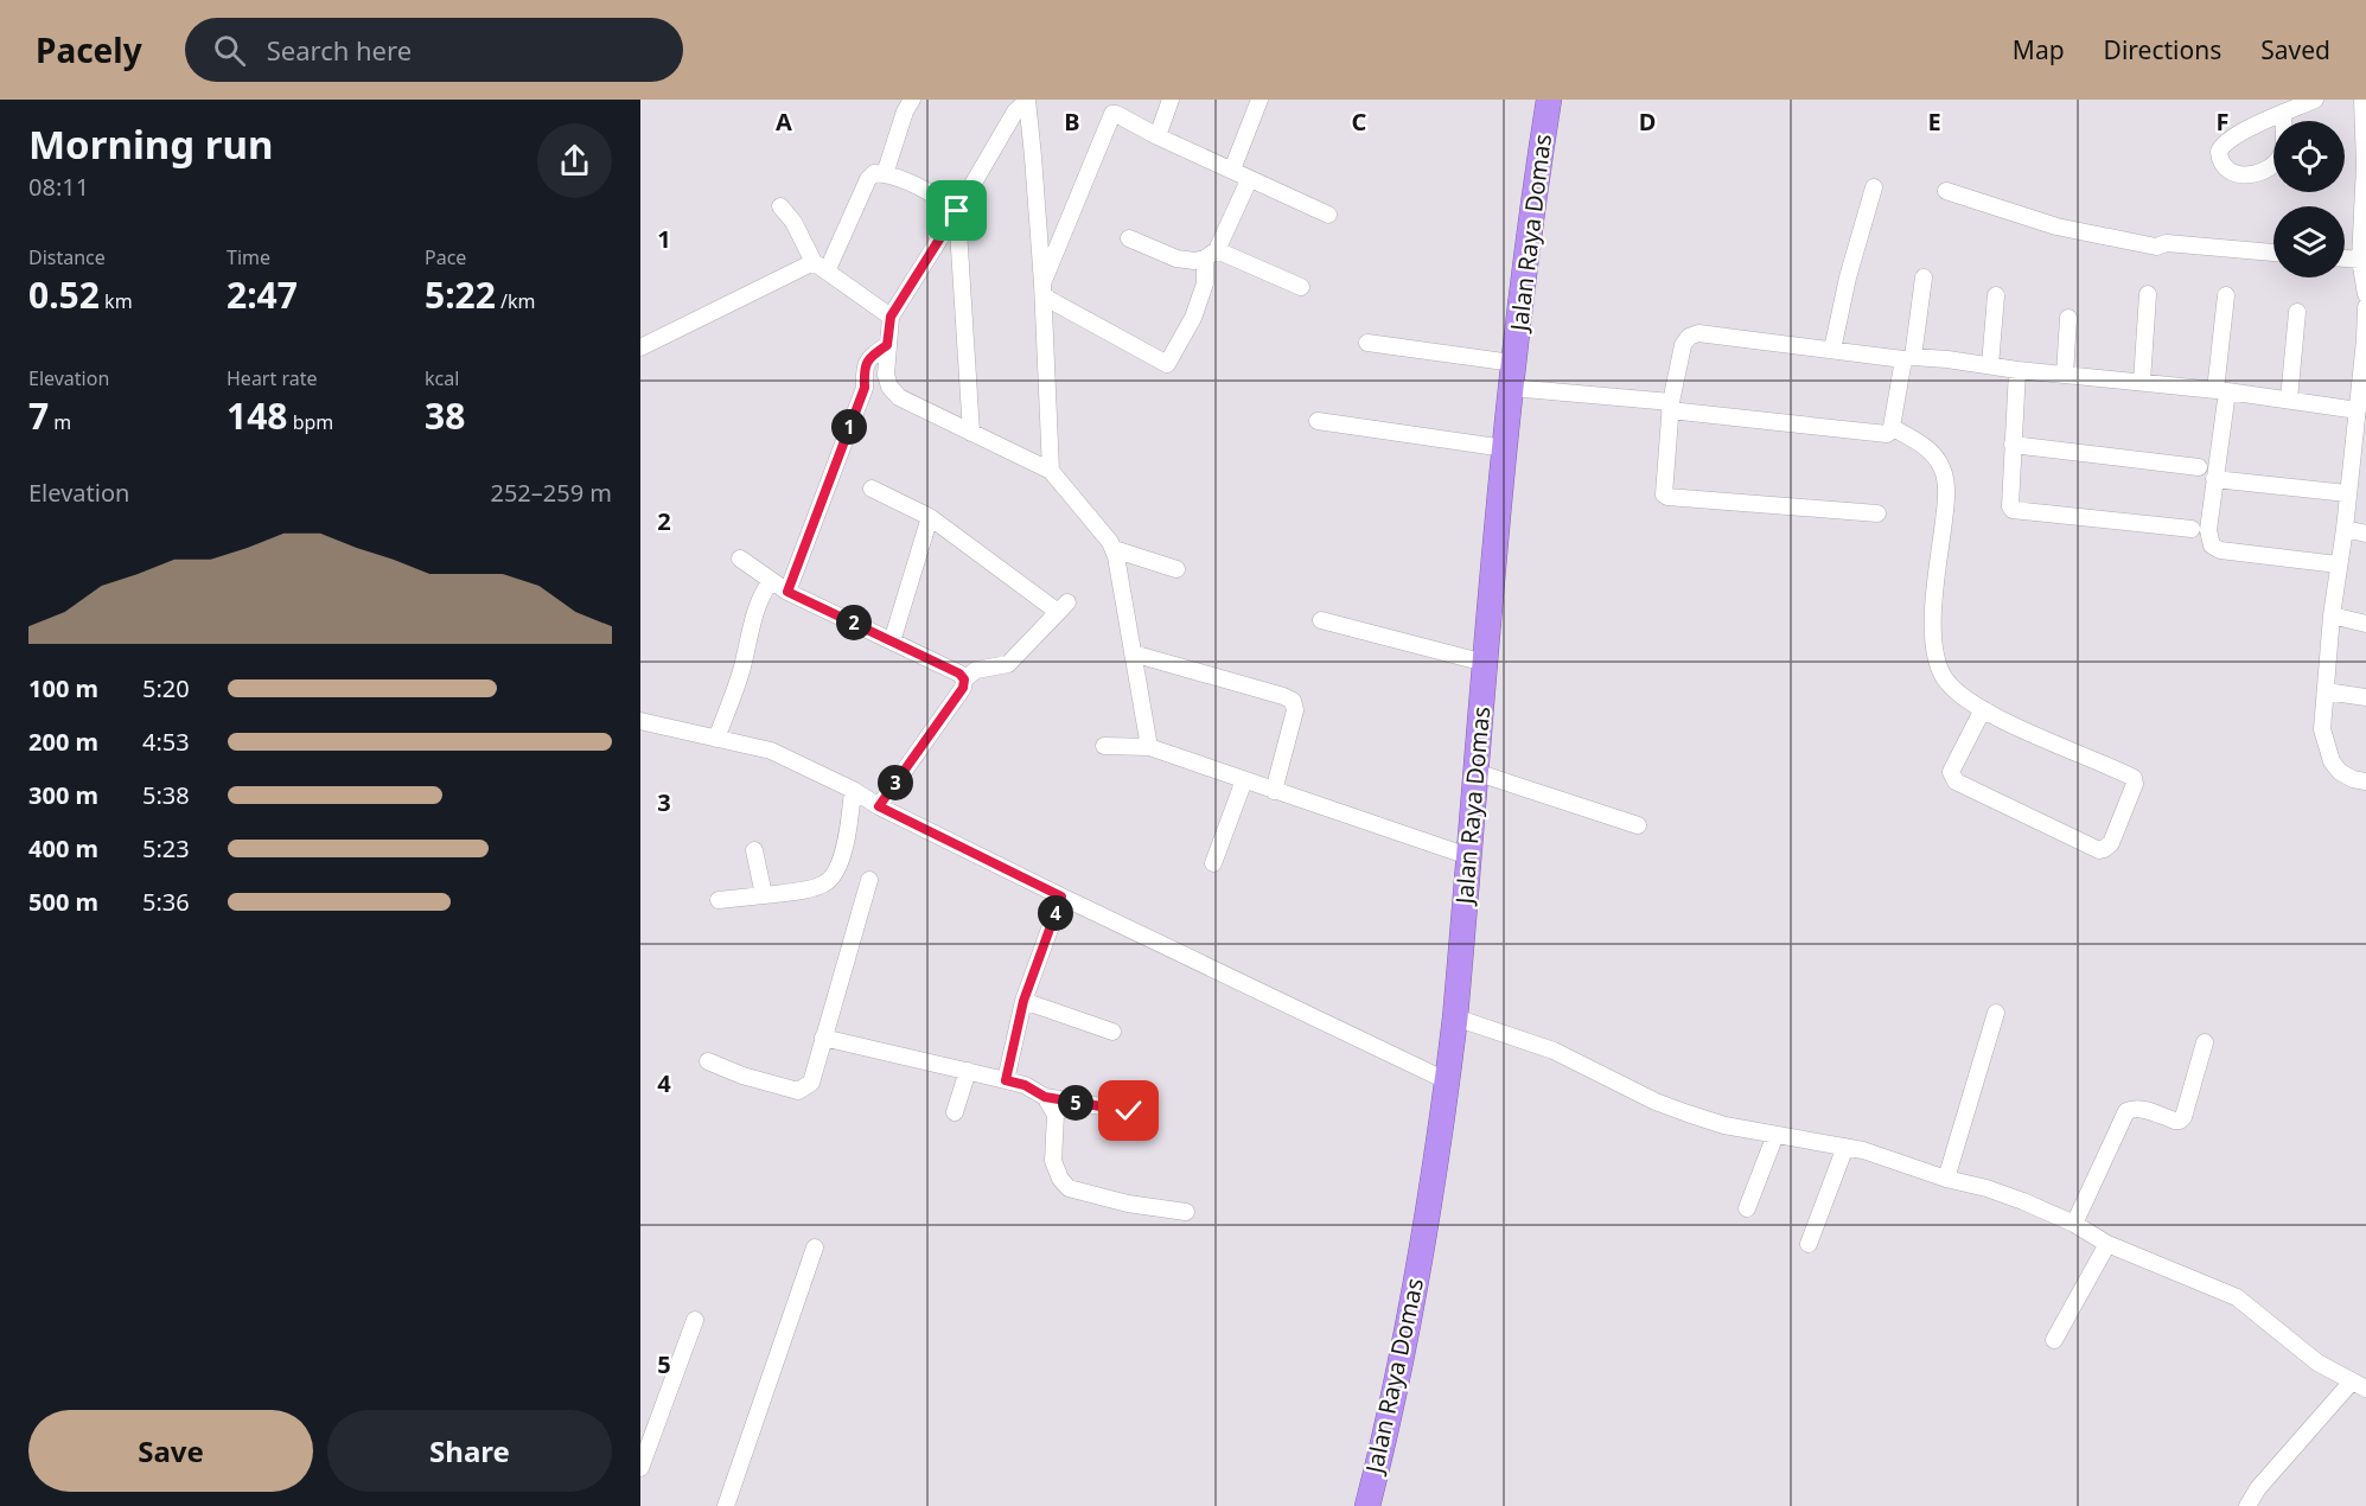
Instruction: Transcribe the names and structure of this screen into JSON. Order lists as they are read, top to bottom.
{
  "streets": {
    "highway": ["Jalan Raya Domas"]
  },
  "page": {
    "header": "Pacely",
    "search": "Search here",
    "nav": ["Map", "Directions", "Saved"],
    "heading": ["Morning run", "08:11"],
    "stats": [
      ["Distance", "0.52 km"],
      ["Time", "2:47"],
      ["Pace", "5:22 /km"],
      ["Elevation", "7 m"],
      ["Heart rate", "148 bpm"],
      ["kcal", "38"]
    ],
    "pins": [
      "1",
      "2",
      "3",
      "4",
      "5"
    ],
    "chart": ["Elevation", "252–259 m"],
    "list": [
      {
        "name": "100 m",
        "note": "5:20"
      },
      {
        "name": "200 m",
        "note": "4:53"
      },
      {
        "name": "300 m",
        "note": "5:38"
      },
      {
        "name": "400 m",
        "note": "5:23"
      },
      {
        "name": "500 m",
        "note": "5:36"
      }
    ],
    "buttons": ["Save", "Share"]
  },
  "grid": {
    "columns": [
      "A",
      "B",
      "C",
      "D",
      "E",
      "F"
    ],
    "rows": [
      "1",
      "2",
      "3",
      "4",
      "5"
    ]
  }
}
